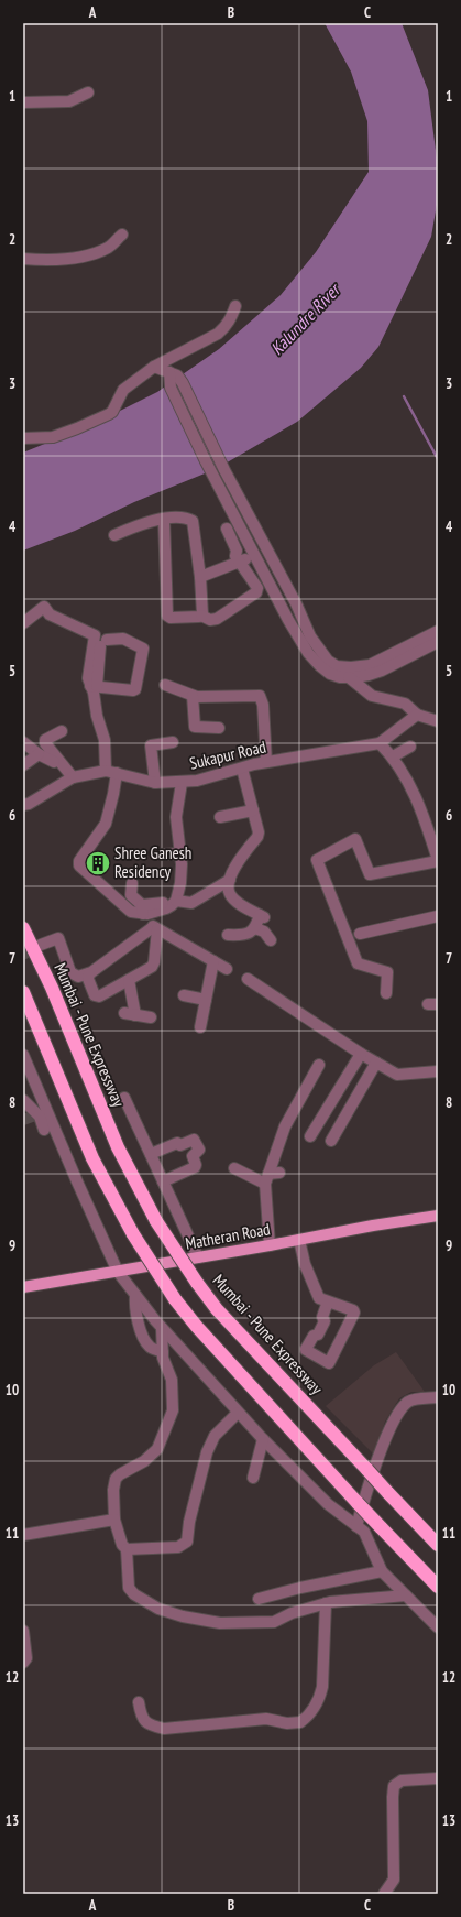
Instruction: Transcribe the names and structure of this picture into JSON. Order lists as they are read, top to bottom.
{
  "streets": {
    "highway": ["Mumbai - Pune Expressway"],
    "main road": ["Matheran Road"],
    "street": ["Sukapur Road"]
  },
  "water": ["Kalundre River"],
  "places": {
    "building": ["Shree Ganesh Residency"]
  },
  "grid": {
    "columns": ["A", "B", "C"],
    "rows": [
      "1",
      "2",
      "3",
      "4",
      "5",
      "6",
      "7",
      "8",
      "9",
      "10",
      "11",
      "12",
      "13"
    ]
  }
}
